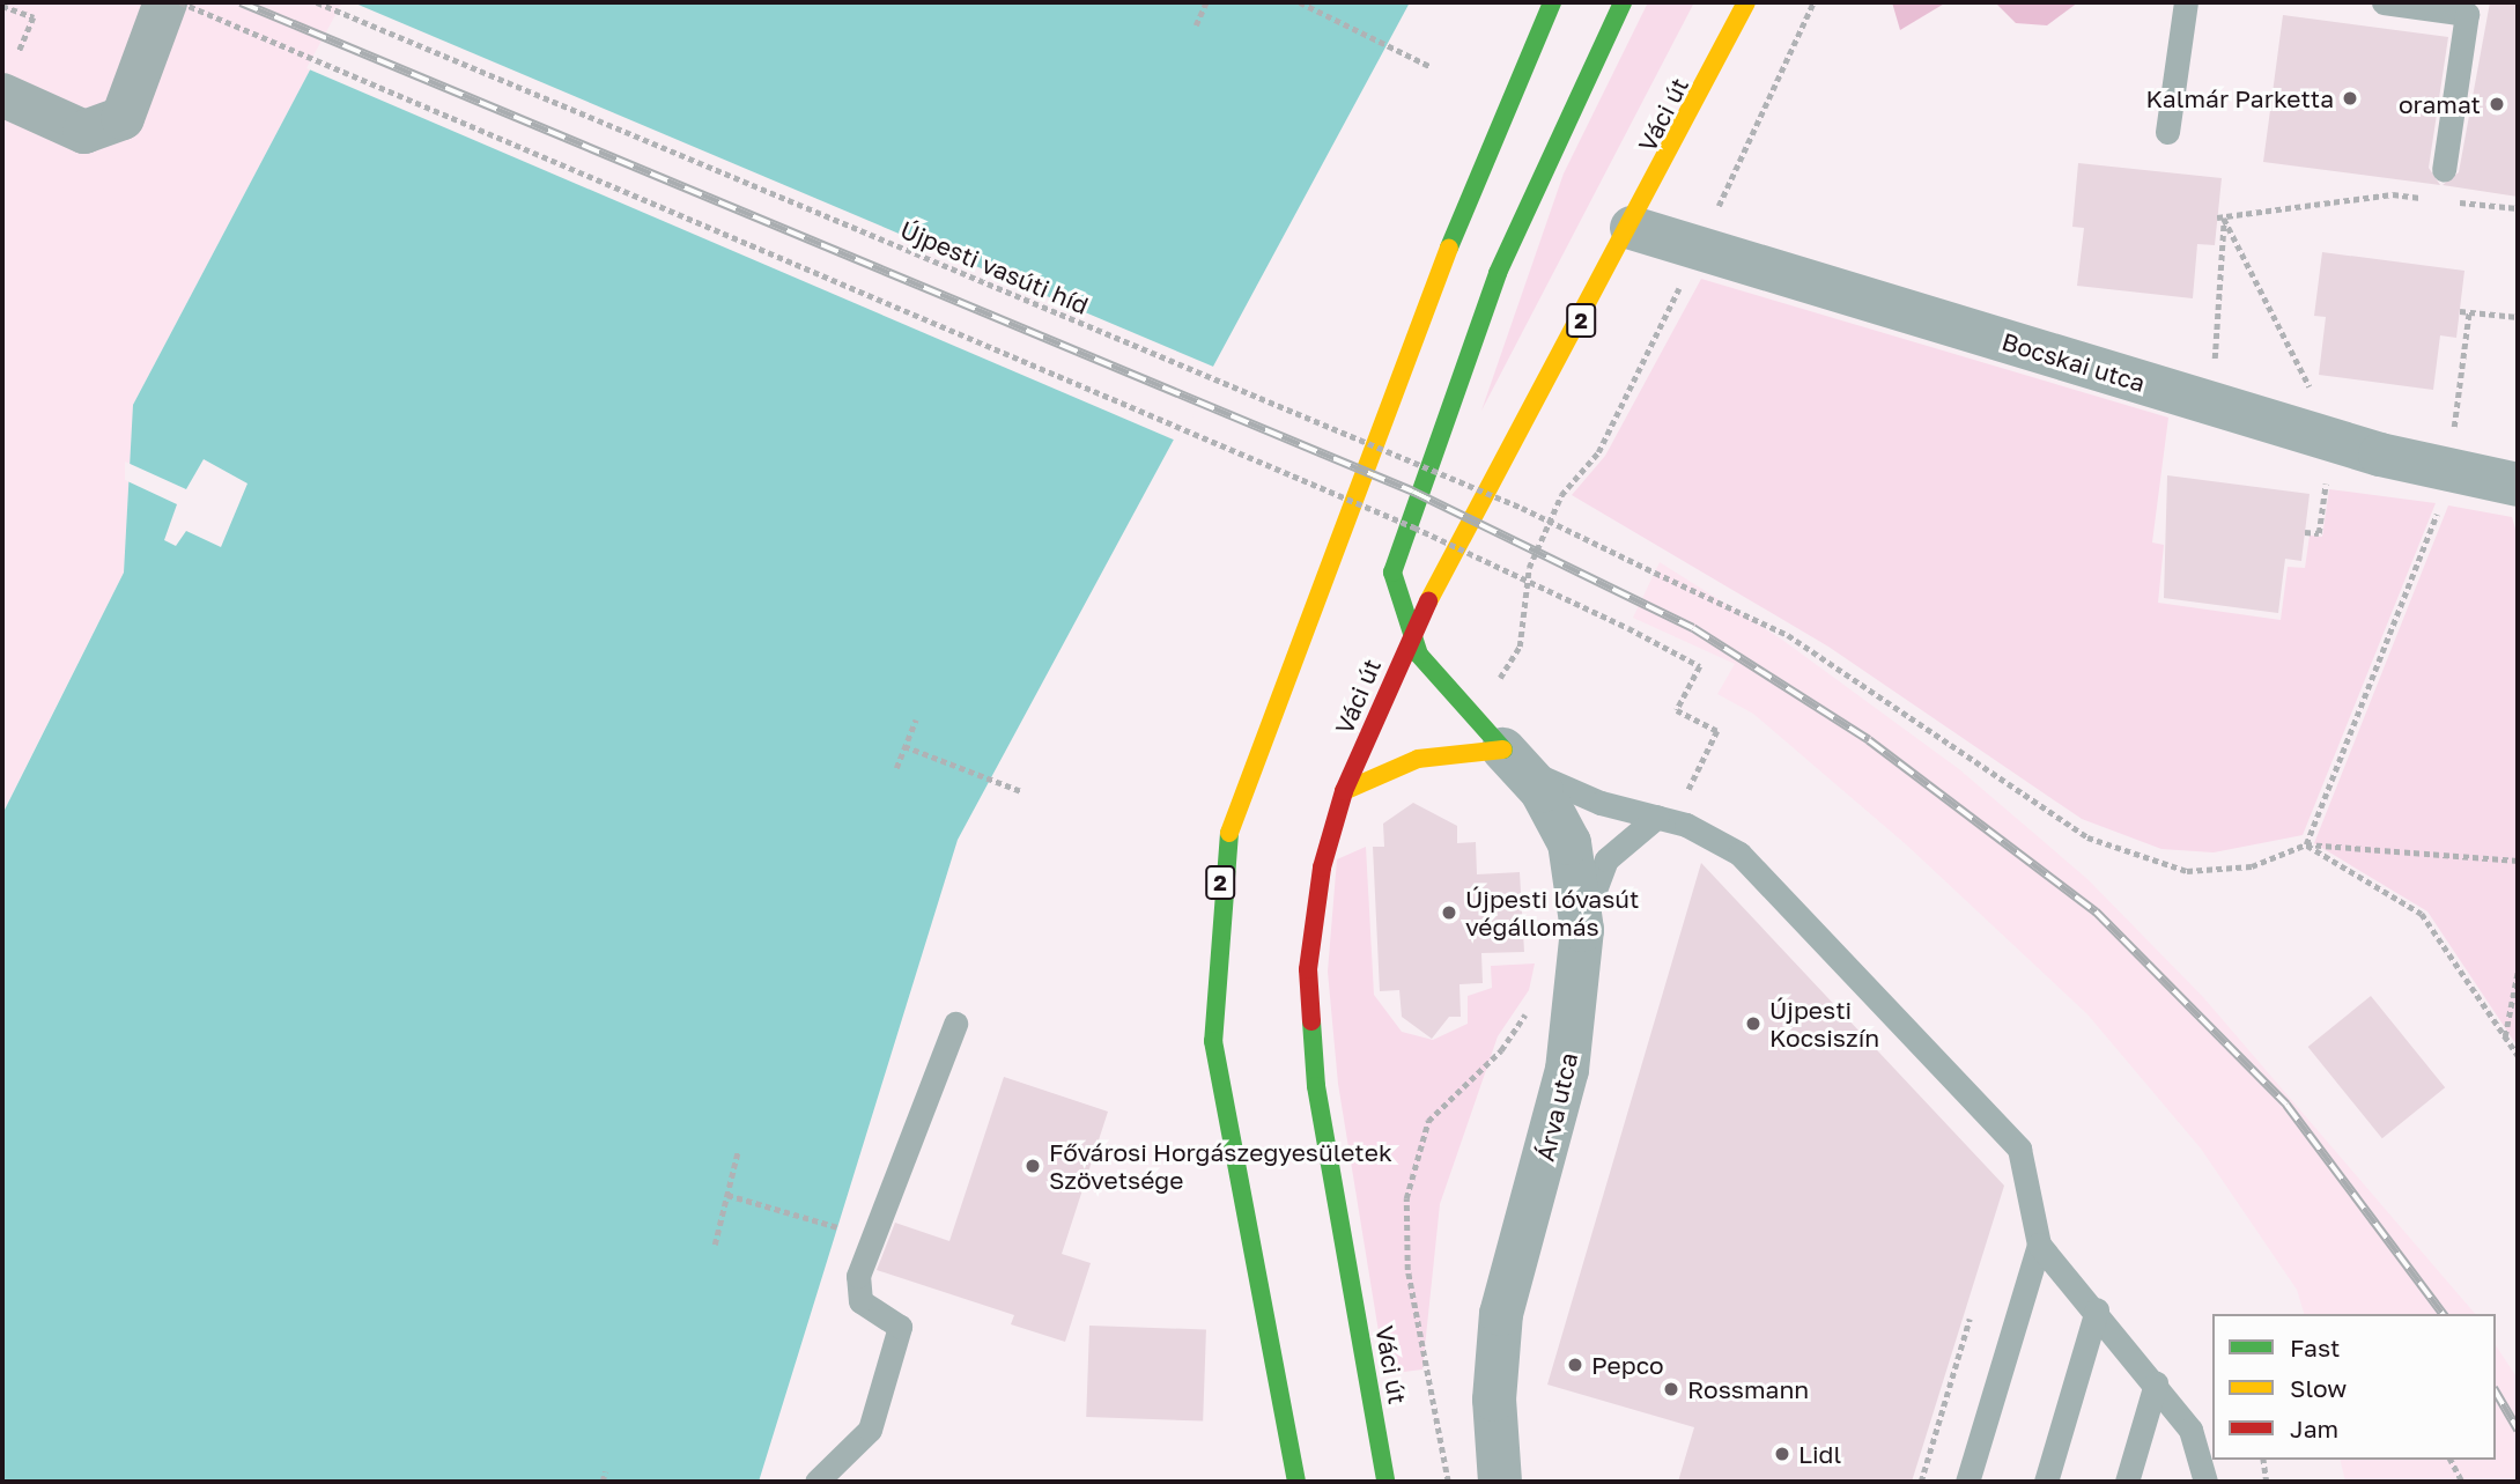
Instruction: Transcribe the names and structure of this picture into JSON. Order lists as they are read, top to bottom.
{
  "streets": {
    "main road": ["Váci út", "2"],
    "street": ["Bocskai utca", "Árva utca"],
    "path": ["Újpesti vasúti híd"]
  },
  "crossings": [
    ["Váci út", "Bocskai utca"]
  ],
  "places": [
    "Kalmár Parketta",
    "oramat",
    "Újpesti lóvasút végállomás",
    "Újpesti Kocsiszín",
    "Fővárosi Horgászegyesületek Szövetsége",
    "Pepco",
    "Rossmann",
    "Lidl"
  ],
  "legend": ["Fast", "Slow", "Jam"]
}
